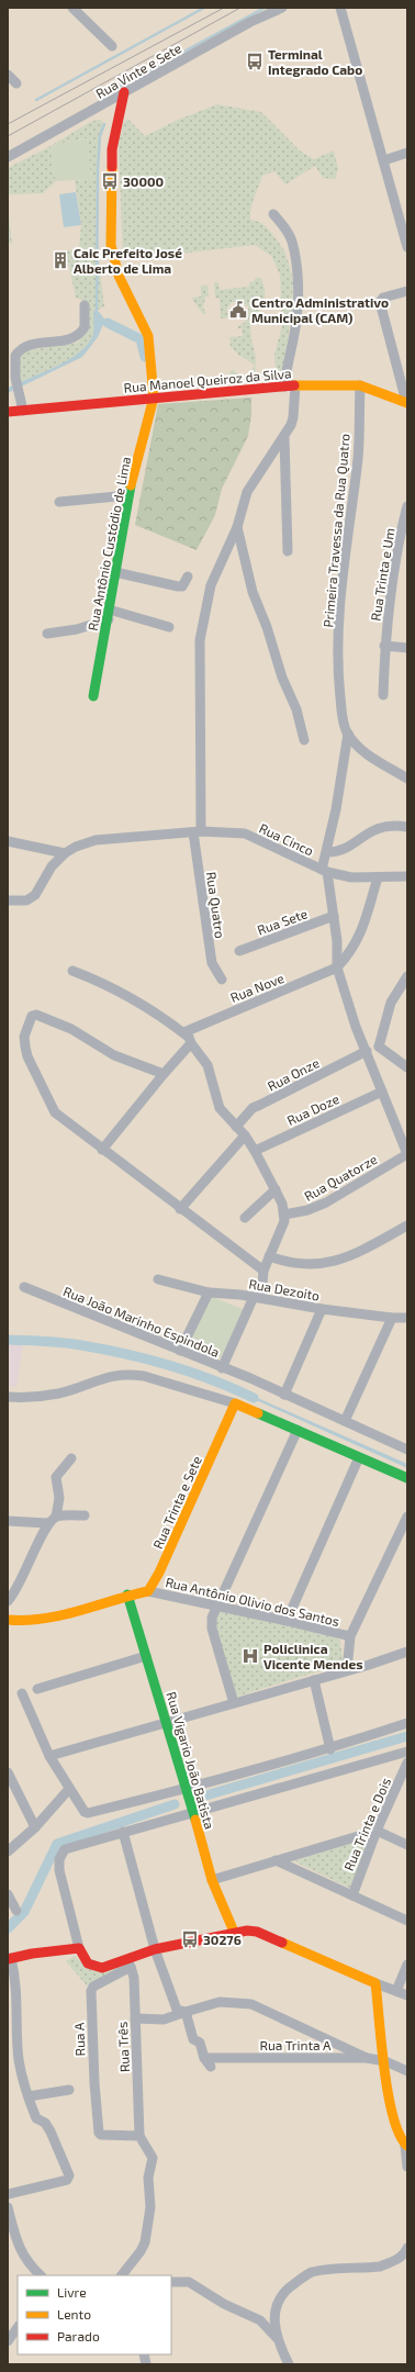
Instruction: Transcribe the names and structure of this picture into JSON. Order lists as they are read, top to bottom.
{
  "streets": {
    "street": [
      "Rua Vinte e Sete",
      "Rua Manoel Queiroz da Silva",
      "Primeira Travessa da Rua Quatro",
      "Rua Antônio Custódio de Lima",
      "Rua Trinta e Um",
      "Rua Cinco",
      "Rua Quatro",
      "Rua Sete",
      "Rua Nove",
      "Rua Onze",
      "Rua Doze",
      "Rua Quatorze",
      "Rua Dezoito",
      "Rua João Marinho Espindola",
      "Rua Trinta e Sete",
      "Rua Antônio Olivio dos Santos",
      "Rua Vigario João Batista",
      "Rua Trinta e Dois",
      "Rua A",
      "Rua Trinta A",
      "Rua Três"
    ]
  },
  "crossings": [
    ["Rua Vinte e Sete", "Rua Antônio Custódio de Lima"],
    ["Rua Manoel Queiroz da Silva", "Primeira Travessa da Rua Quatro"],
    ["Rua Manoel Queiroz da Silva", "Rua Antônio Custódio de Lima"],
    ["Rua Cinco", "Rua Quatro"],
    ["Rua Trinta e Sete", "Rua Antônio Olivio dos Santos"],
    ["Rua A", "Rua Três"]
  ],
  "places": {
    "bus stop": ["Terminal Integrado Cabo", "30000", "30276"],
    "building": ["Caic Prefeito José Alberto de Lima"],
    "public building": ["Centro Administrativo Municipal (CAM)"],
    "hospital": ["Policlinica Vicente Mendes"]
  },
  "legend": ["Livre", "Lento", "Parado"]
}
